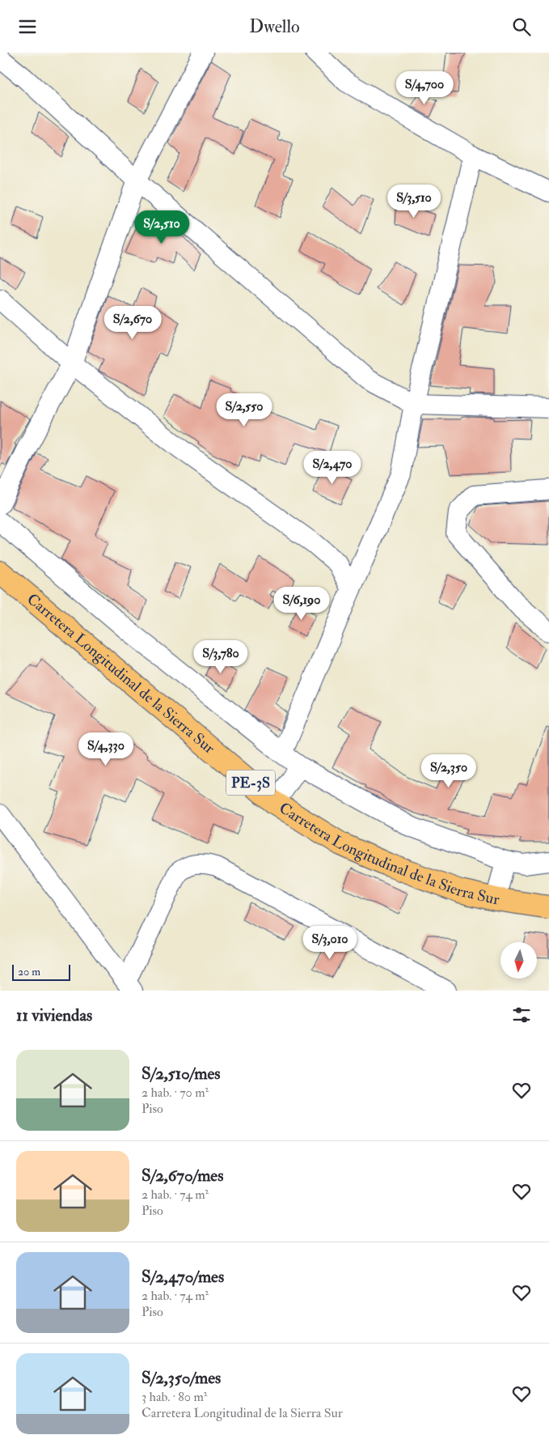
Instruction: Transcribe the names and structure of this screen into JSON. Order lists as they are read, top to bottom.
{
  "streets": {
    "highway": ["Carretera Longitudinal de la Sierra Sur", "PE-3S"]
  },
  "scale_bar": "20 m",
  "north": "bottom",
  "page": {
    "header": "Dwello",
    "price": [
      "S/4,700",
      "S/3,510",
      "S/2,510",
      "S/2,670",
      "S/2,550",
      "S/2,470",
      "S/6,190",
      "S/3,780",
      "S/4,330",
      "S/2,350",
      "S/3,010"
    ],
    "scale": "20 m",
    "heading": "11 viviendas",
    "list": [
      {
        "name": "S/2,510/mes",
        "note": "2 hab. · 70 m² · Piso"
      },
      {
        "name": "S/2,670/mes",
        "note": "2 hab. · 74 m² · Piso"
      },
      {
        "name": "S/2,470/mes",
        "note": "2 hab. · 74 m² · Piso"
      },
      {
        "name": "S/2,350/mes",
        "note": "3 hab. · 80 m² · Carretera Longitudinal de la Sierra Sur"
      }
    ]
  }
}
